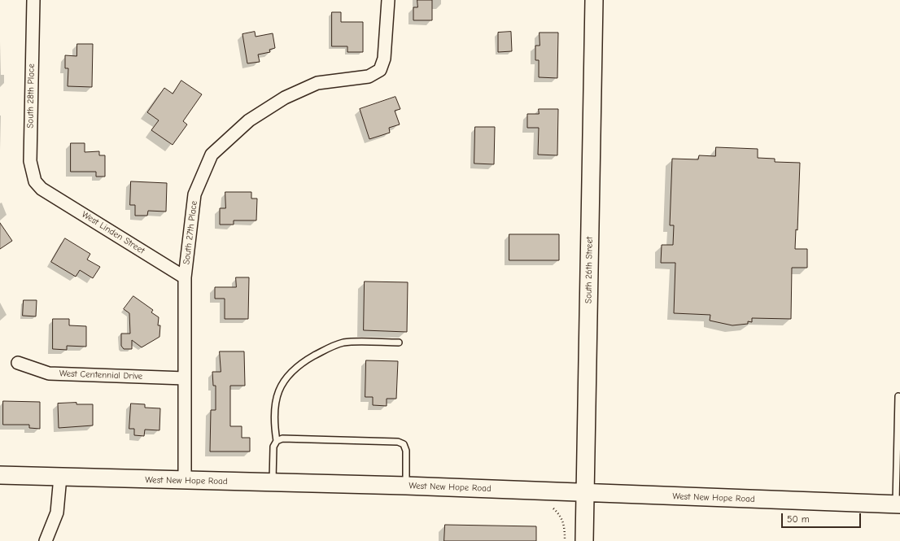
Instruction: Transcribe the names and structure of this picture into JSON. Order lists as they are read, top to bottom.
{
  "streets": {
    "main road": ["South 26th Street", "West New Hope Road"],
    "street": [
      "South 28th Place",
      "West Linden Street",
      "South 27th Place",
      "West Centennial Drive"
    ]
  },
  "crossings": [
    ["South 28th Place", "West Linden Street"],
    ["West Linden Street", "South 27th Place"],
    ["South 27th Place", "West Centennial Drive"],
    ["South 27th Place", "West New Hope Road"],
    ["South 26th Street", "West New Hope Road"]
  ],
  "scale_bar": "50 m"
}
